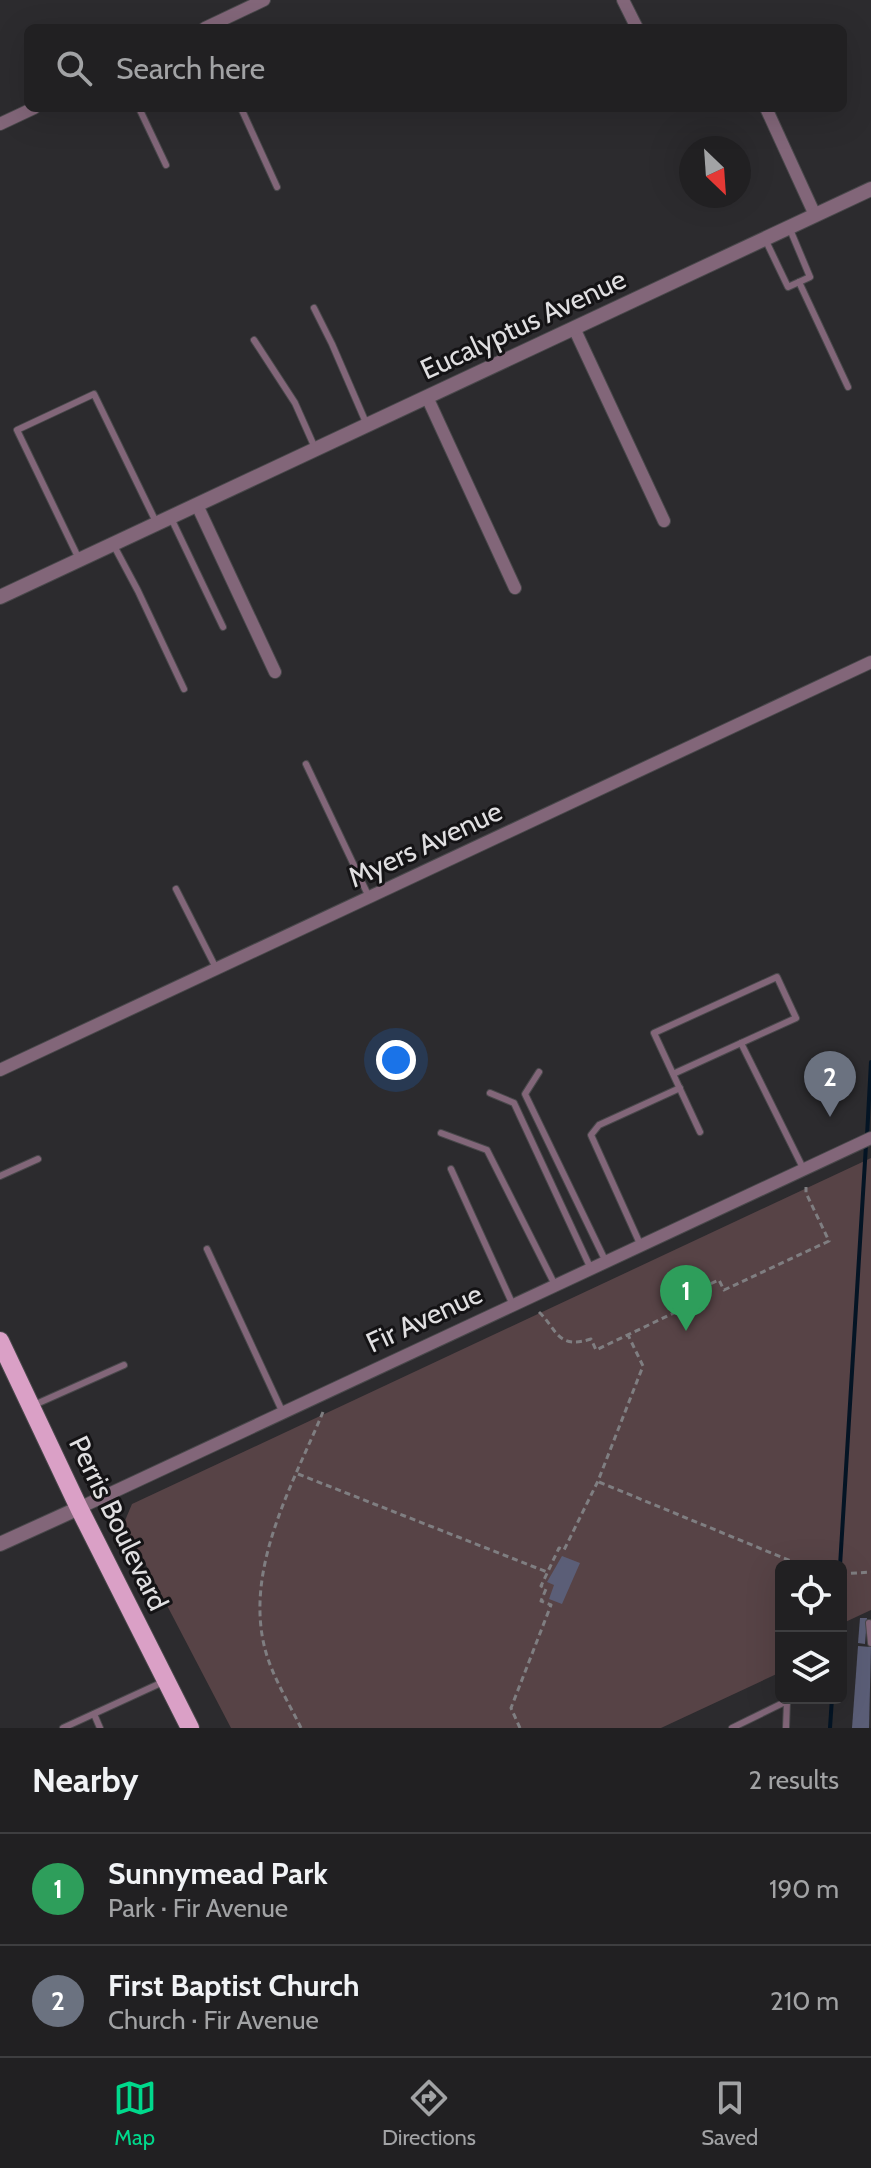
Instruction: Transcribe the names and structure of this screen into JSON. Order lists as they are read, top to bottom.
{
  "streets": {
    "main road": ["Perris Boulevard"],
    "street": ["Eucalyptus Avenue", "Myers Avenue", "Fir Avenue"]
  },
  "crossings": [
    ["Fir Avenue", "Perris Boulevard"]
  ],
  "north": "bottom right",
  "page": {
    "search": "Search here",
    "pins": ["2", "1"],
    "heading": ["Nearby", "2 results"],
    "list": [
      {
        "mark": "1",
        "name": "Sunnymead Park",
        "note": "Park · Fir Avenue",
        "value": "190 m"
      },
      {
        "mark": "2",
        "name": "First Baptist Church",
        "note": "Church · Fir Avenue",
        "value": "210 m"
      }
    ],
    "nav": ["Map", "Directions", "Saved"]
  }
}
